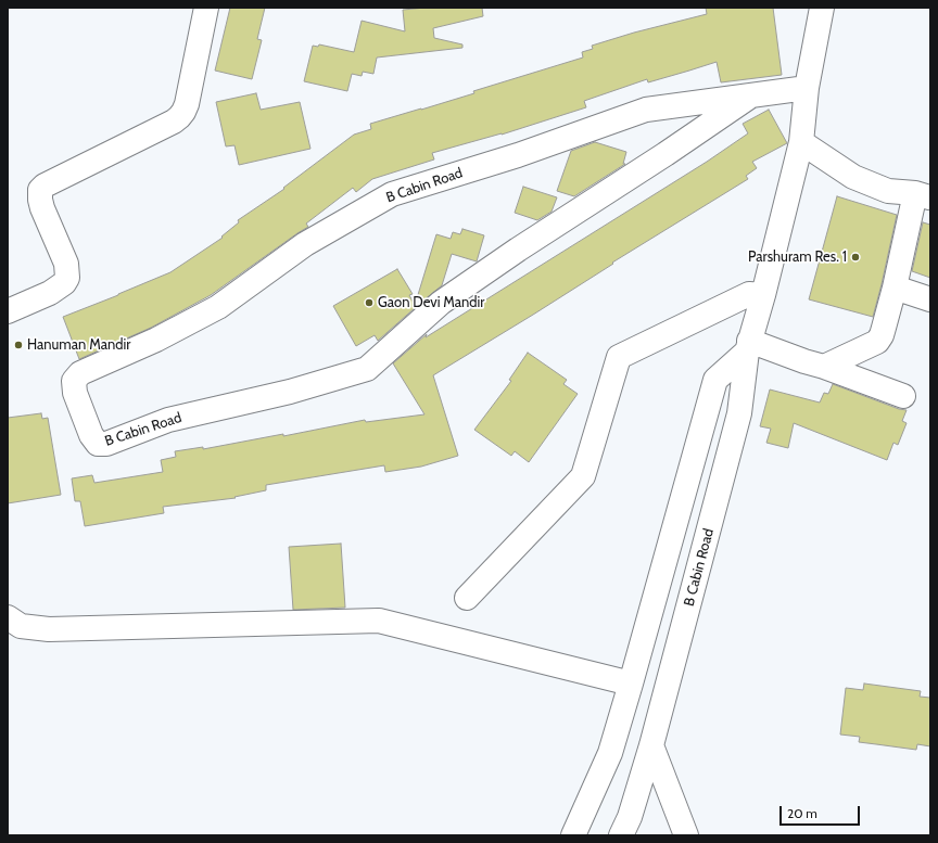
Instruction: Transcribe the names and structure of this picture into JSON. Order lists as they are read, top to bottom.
{
  "streets": {
    "street": ["B Cabin Road"]
  },
  "places": ["Parshuram Res. 1", "Gaon Devi Mandir", "Hanuman Mandir"],
  "scale_bar": "20 m"
}
